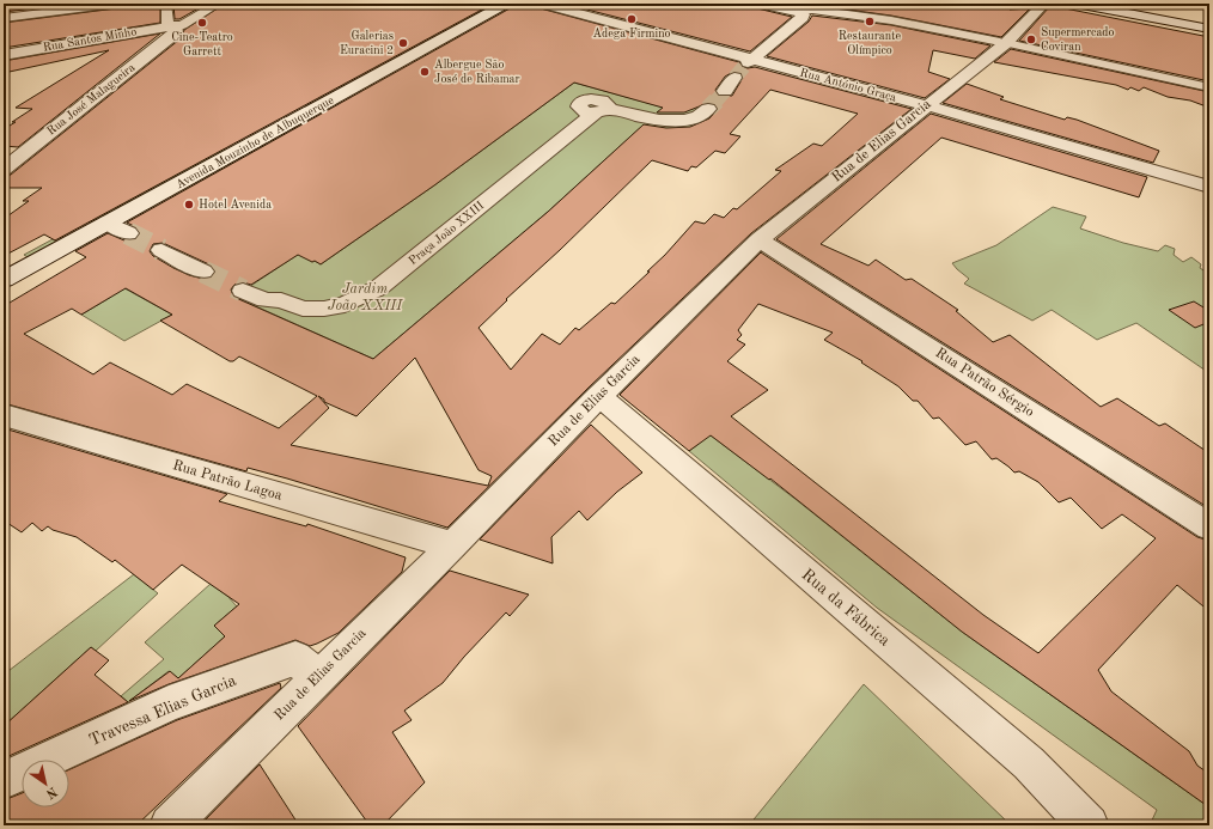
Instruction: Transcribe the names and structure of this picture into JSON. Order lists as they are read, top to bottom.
{
  "streets": {
    "street": [
      "Rua Santos Minho",
      "Rua António Graça",
      "Rua José Malagueira",
      "Rua de Elias Garcia",
      "Avenida Mouzinho de Albuquerque",
      "Praça João XXIII",
      "Rua Patrão Sérgio",
      "Rua Patrão Lagoa",
      "Rua da Fábrica",
      "Travessa Elias Garcia"
    ]
  },
  "crossings": [
    ["Rua Santos Minho", "Rua José Malagueira"],
    ["Rua António Graça", "Rua de Elias Garcia"],
    ["Rua de Elias Garcia", "Rua Patrão Sérgio"],
    ["Rua de Elias Garcia", "Rua Patrão Lagoa"],
    ["Rua de Elias Garcia", "Rua da Fábrica"],
    ["Rua de Elias Garcia", "Travessa Elias Garcia"]
  ],
  "parks": ["Jardim João XXIII"],
  "places": [
    "Adega Firmino",
    "Restaurante Olímpico",
    "Cine-Teatro Garrett",
    "Supermercado Coviran",
    "Galerias Euracini 2",
    "Albergue São José de Ribamar",
    "Hotel Avenida"
  ],
  "north": "bottom right"
}
